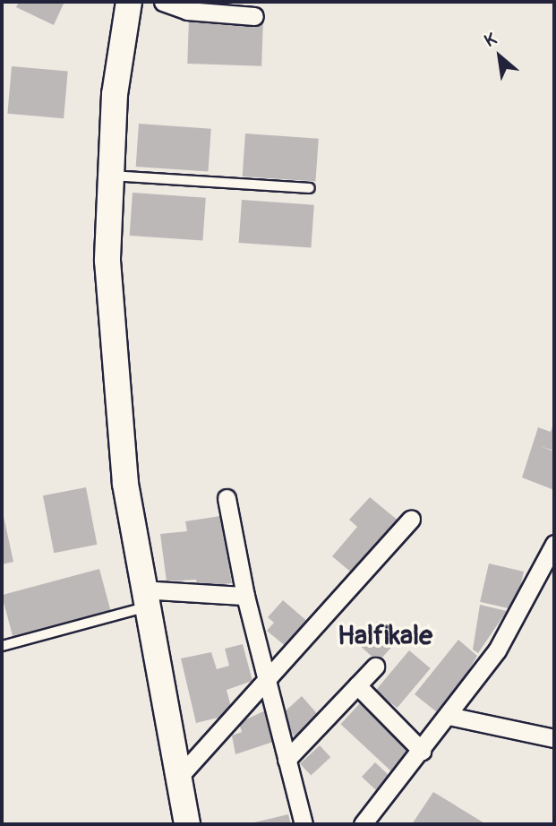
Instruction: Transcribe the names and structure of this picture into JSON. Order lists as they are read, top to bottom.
{
  "districts": ["Halfikale"],
  "north": "top left"
}
